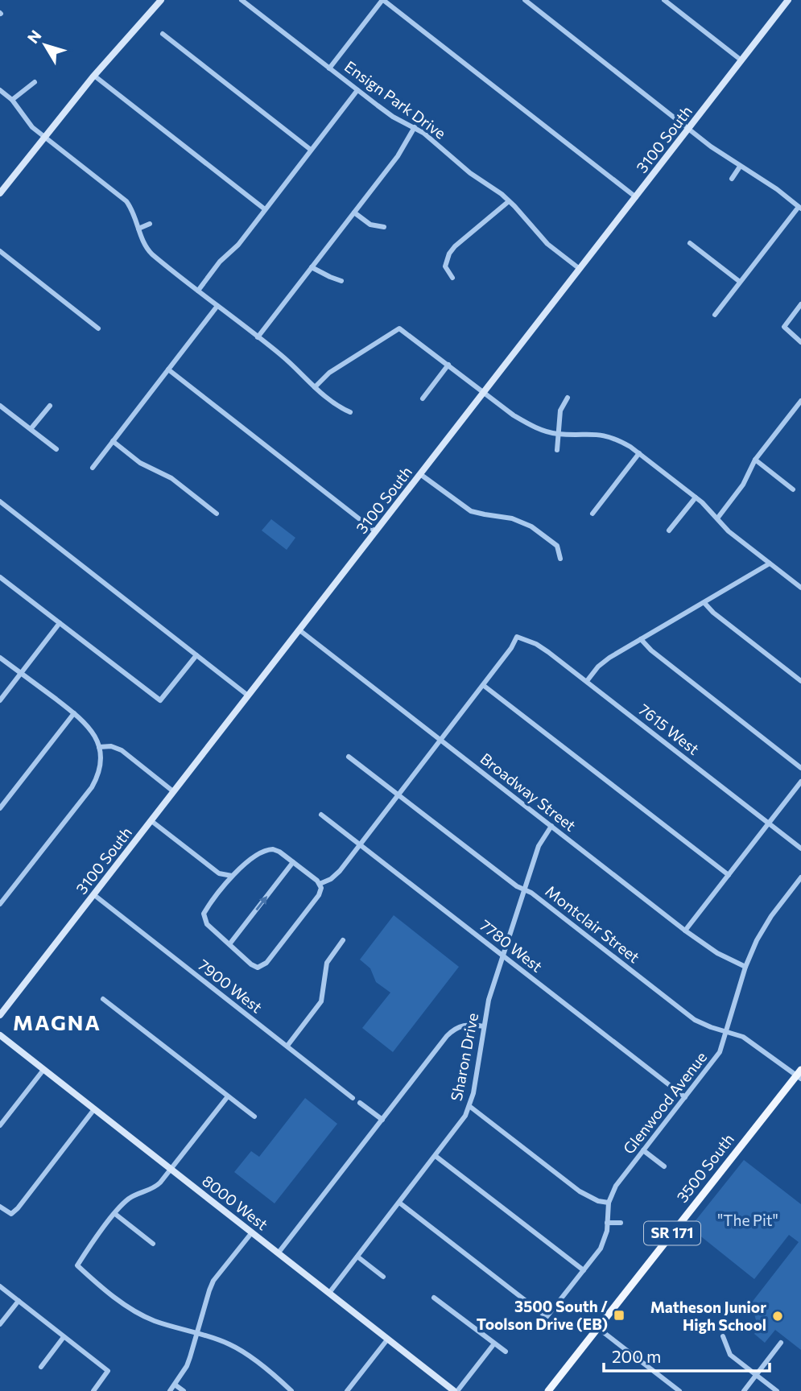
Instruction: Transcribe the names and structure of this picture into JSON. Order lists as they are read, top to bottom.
{
  "streets": {
    "main road": ["3500 South", "SR 171"],
    "street": [
      "Ensign Park Drive",
      "3100 South",
      "7615 West",
      "Broadway Street",
      "Montclair Street",
      "7780 West",
      "7900 West",
      "Sharon Drive",
      "Glenwood Avenue",
      "8000 West"
    ]
  },
  "crossings": [
    ["Ensign Park Drive", "3100 South"],
    ["3100 South", "Broadway Street"],
    ["3100 South", "7900 West"],
    ["Broadway Street", "Sharon Drive"],
    ["Broadway Street", "Glenwood Avenue"],
    ["Montclair Street", "Sharon Drive"],
    ["Montclair Street", "Glenwood Avenue"],
    ["Montclair Street", "3500 South"],
    ["7780 West", "Sharon Drive"],
    ["7780 West", "Glenwood Avenue"],
    ["Sharon Drive", "Glenwood Avenue"],
    ["Sharon Drive", "8000 West"]
  ],
  "districts": ["MAGNA"],
  "parks": ["\"The Pit\""],
  "places": {
    "transit": ["3500 South / Toolson Drive (EB)"],
    "other": ["Matheson Junior High School"]
  },
  "scale_bar": "200 m",
  "north": "top left"
}
